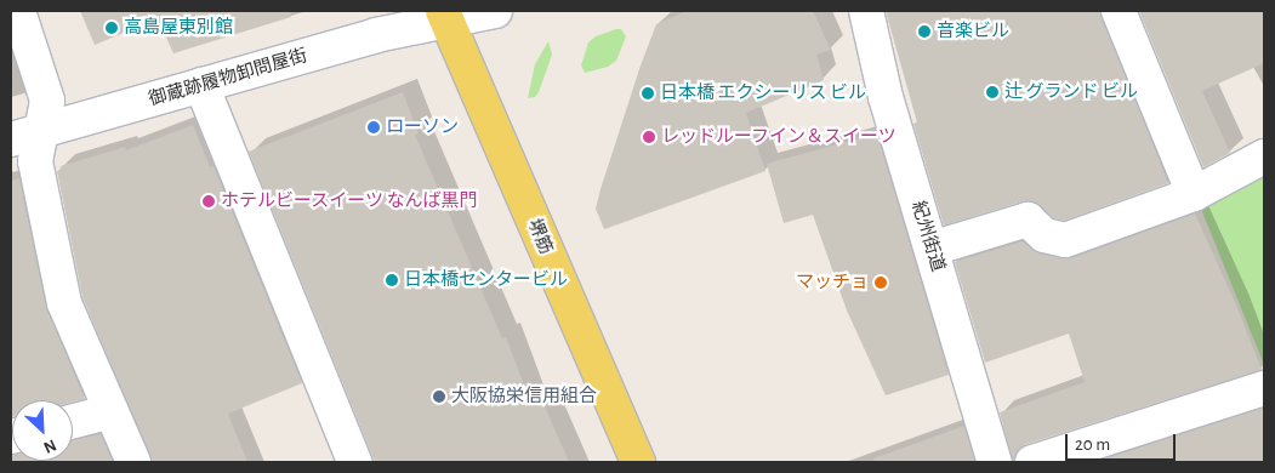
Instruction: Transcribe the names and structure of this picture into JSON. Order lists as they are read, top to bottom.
{
  "streets": {
    "main road": ["堺筋"],
    "street": ["御蔵跡履物卸問屋街", "紀州街道"]
  },
  "crossings": [
    ["御蔵跡履物卸問屋街", "堺筋"]
  ],
  "places": [
    "高島屋東別館",
    "音楽ビル",
    "辻 グランド ビル",
    "日本橋 エクシーリス ビル",
    "ローソン",
    "レッドルーフイン＆スイーツ",
    "ホテルビースイーツ なんば黒門",
    "日本橋センタービル",
    "マッチョ",
    "大阪協栄信用組合"
  ],
  "scale_bar": "20 m",
  "north": "bottom right"
}
